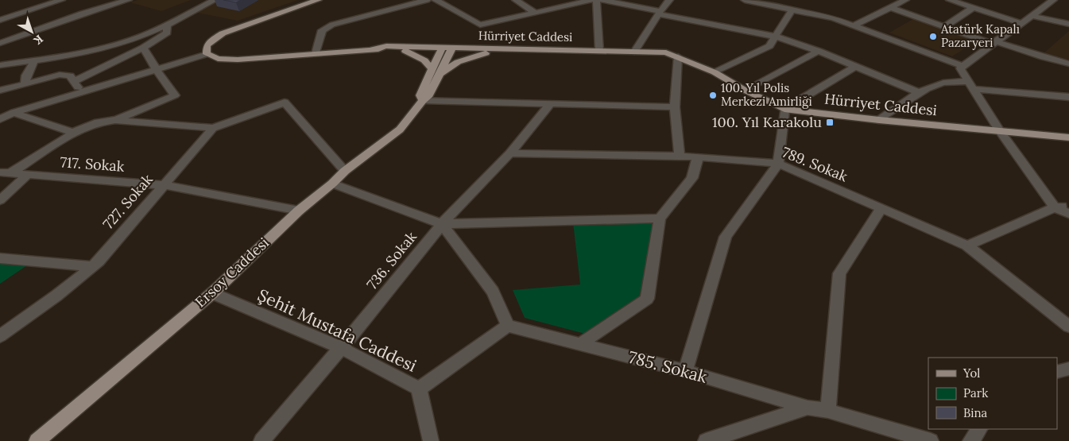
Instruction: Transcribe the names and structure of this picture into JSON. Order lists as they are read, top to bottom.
{
  "streets": {
    "main road": ["Hürriyet Caddesi", "Ersoy Caddesi"],
    "street": [
      "717. Sokak",
      "789. Sokak",
      "727. Sokak",
      "736. Sokak",
      "Şehit Mustafa Caddesi",
      "785. Sokak"
    ]
  },
  "crossings": [
    ["Hürriyet Caddesi", "Ersoy Caddesi"],
    ["717. Sokak", "727. Sokak"],
    ["717. Sokak", "Ersoy Caddesi"],
    ["789. Sokak", "736. Sokak"],
    ["727. Sokak", "Ersoy Caddesi"],
    ["736. Sokak", "Şehit Mustafa Caddesi"],
    ["Ersoy Caddesi", "Şehit Mustafa Caddesi"]
  ],
  "places": {
    "other": ["Atatürk Kapalı Pazaryeri", "100. Yıl Polis Merkezi Amirliği"],
    "transit": ["100. Yıl Karakolu"]
  },
  "legend": ["Yol", "Park", "Bina"],
  "north": "bottom right"
}
